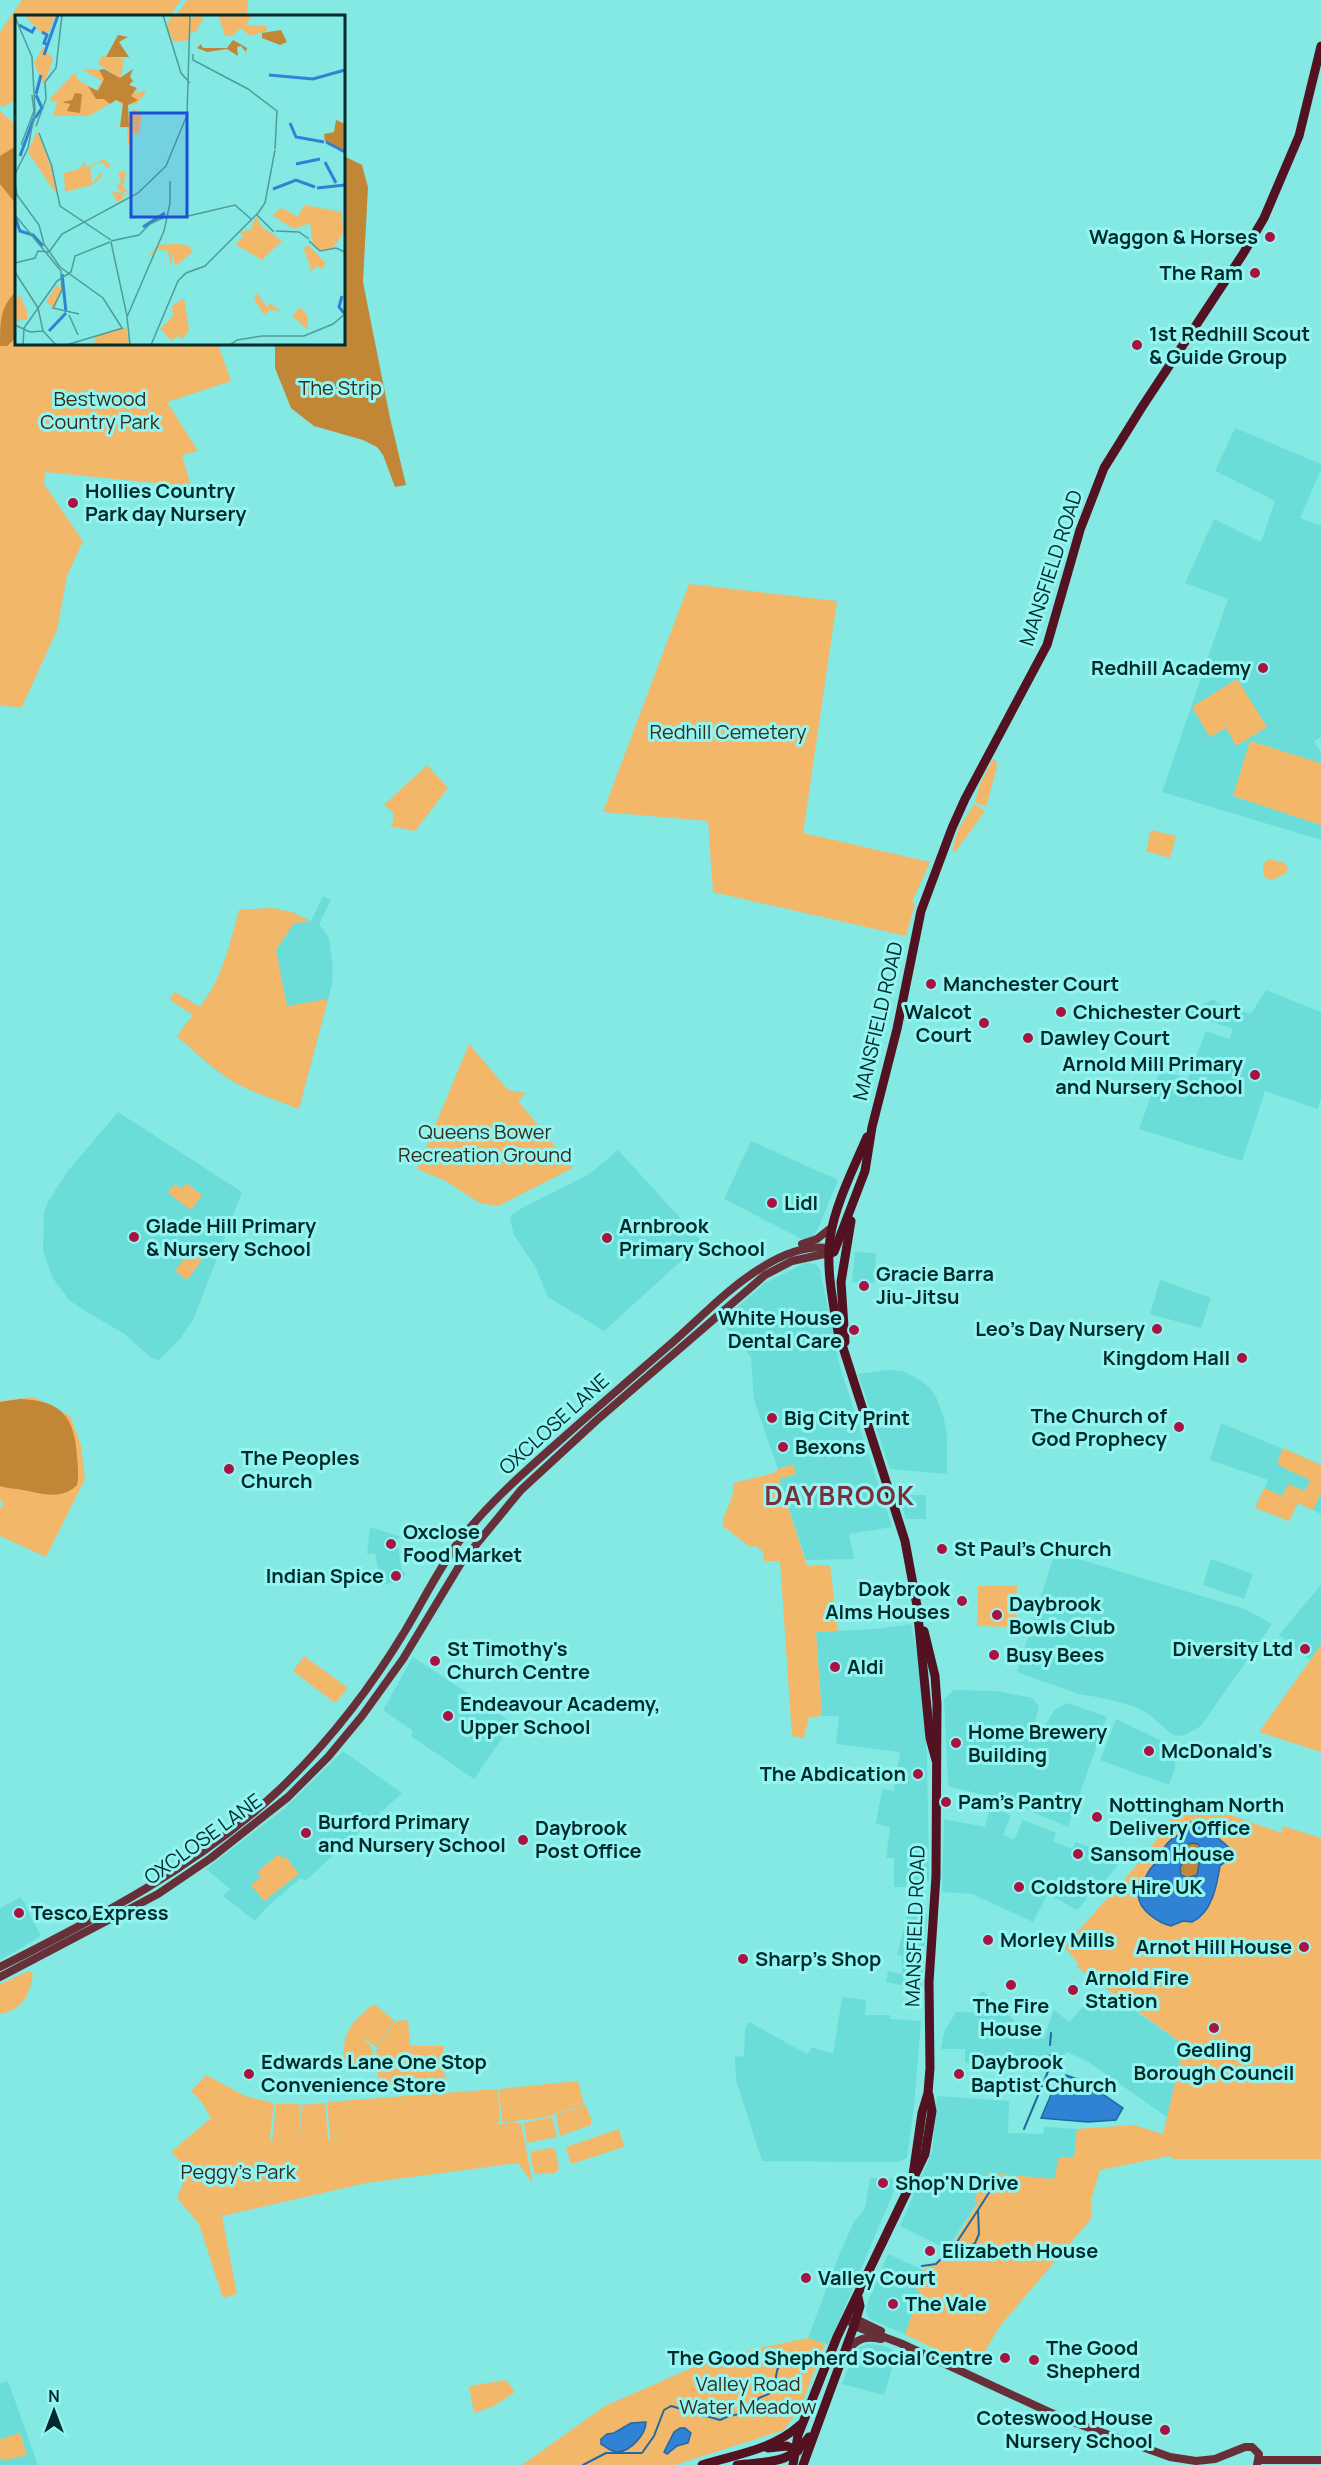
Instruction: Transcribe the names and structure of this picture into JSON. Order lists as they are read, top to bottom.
{
  "streets": {
    "highway": ["MANSFIELD ROAD"],
    "main road": ["OXCLOSE LANE"]
  },
  "crossings": [
    ["MANSFIELD ROAD", "OXCLOSE LANE"]
  ],
  "districts": ["DAYBROOK"],
  "parks": [
    "The Strip",
    "Bestwood Country Park",
    "Redhill Cemetery",
    "Queens Bower Recreation Ground",
    "Peggy's Park",
    "Valley Road Water Meadow"
  ],
  "places": [
    "Waggon & Horses",
    "The Ram",
    "1st Redhill Scout & Guide Group",
    "Hollies Country Park day Nursery",
    "Redhill Academy",
    "Manchester Court",
    "Chichester Court",
    "Walcot Court",
    "Dawley Court",
    "Arnold Mill Primary and Nursery School",
    "Lidl",
    "Glade Hill Primary & Nursery School",
    "Arnbrook Primary School",
    "Gracie Barra Jiu-Jitsu",
    "Leo's Day Nursery",
    "White House Dental Care",
    "Kingdom Hall",
    "Big City Print",
    "The Church of God Prophecy",
    "Bexons",
    "The Peoples Church",
    "Oxclose Food Market",
    "St Paul's Church",
    "Indian Spice",
    "Daybrook Alms Houses",
    "Daybrook Bowls Club",
    "Diversity Ltd",
    "Busy Bees",
    "St Timothy's Church Centre",
    "Aldi",
    "Endeavour Academy, Upper School",
    "Home Brewery Building",
    "McDonald's",
    "The Abdication",
    "Pam's Pantry",
    "Nottingham North Delivery Office",
    "Burford Primary and Nursery School",
    "Daybrook Post Office",
    "Sansom House",
    "Coldstore Hire UK",
    "Tesco Express",
    "Morley Mills",
    "Arnot Hill House",
    "Sharp's Shop",
    "The Fire House",
    "Arnold Fire Station",
    "Gedling Borough Council",
    "Edwards Lane One Stop Convenience Store",
    "Daybrook Baptist Church",
    "Shop'N Drive",
    "Elizabeth House",
    "Valley Court",
    "The Vale",
    "The Good Shepherd Social Centre",
    "The Good Shepherd",
    "Coteswood House Nursery School"
  ],
  "north": "top"
}
